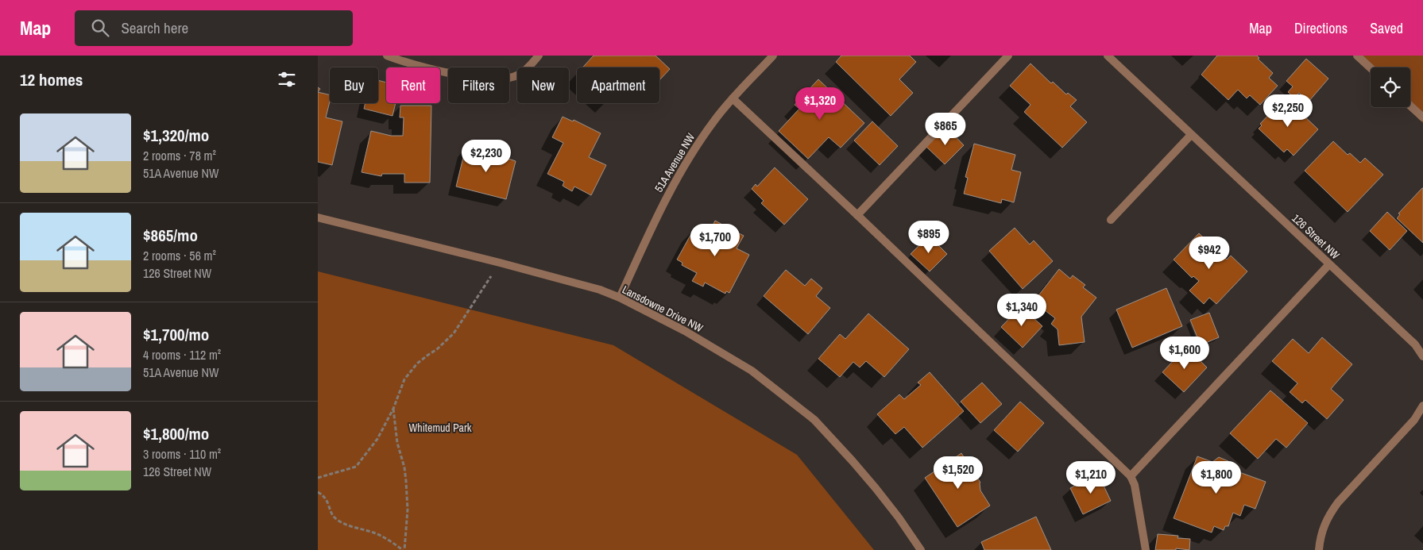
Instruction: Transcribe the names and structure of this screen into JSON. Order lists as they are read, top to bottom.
{
  "streets": {
    "street": ["51A Avenue NW", "126 Street NW", "Lansdowne Drive NW"]
  },
  "crossings": [
    ["51A Avenue NW", "Lansdowne Drive NW"]
  ],
  "parks": ["Whitemud Park"],
  "page": {
    "header": "Map",
    "search": "Search here",
    "nav": ["Map", "Directions", "Saved"],
    "heading": "12 homes",
    "chip": [
      "Buy",
      "Rent",
      "Filters",
      "New",
      "Apartment"
    ],
    "price": [
      "$1,320",
      "$2,250",
      "$865",
      "$2,230",
      "$895",
      "$1,700",
      "$942",
      "$1,340",
      "$1,600",
      "$1,520",
      "$1,210",
      "$1,800"
    ],
    "list": [
      {
        "name": "$1,320/mo",
        "note": "2 rooms · 78 m² · 51A Avenue NW"
      },
      {
        "name": "$865/mo",
        "note": "2 rooms · 56 m² · 126 Street NW"
      },
      {
        "name": "$1,700/mo",
        "note": "4 rooms · 112 m² · 51A Avenue NW"
      },
      {
        "name": "$1,800/mo",
        "note": "3 rooms · 110 m² · 126 Street NW"
      }
    ]
  }
}
